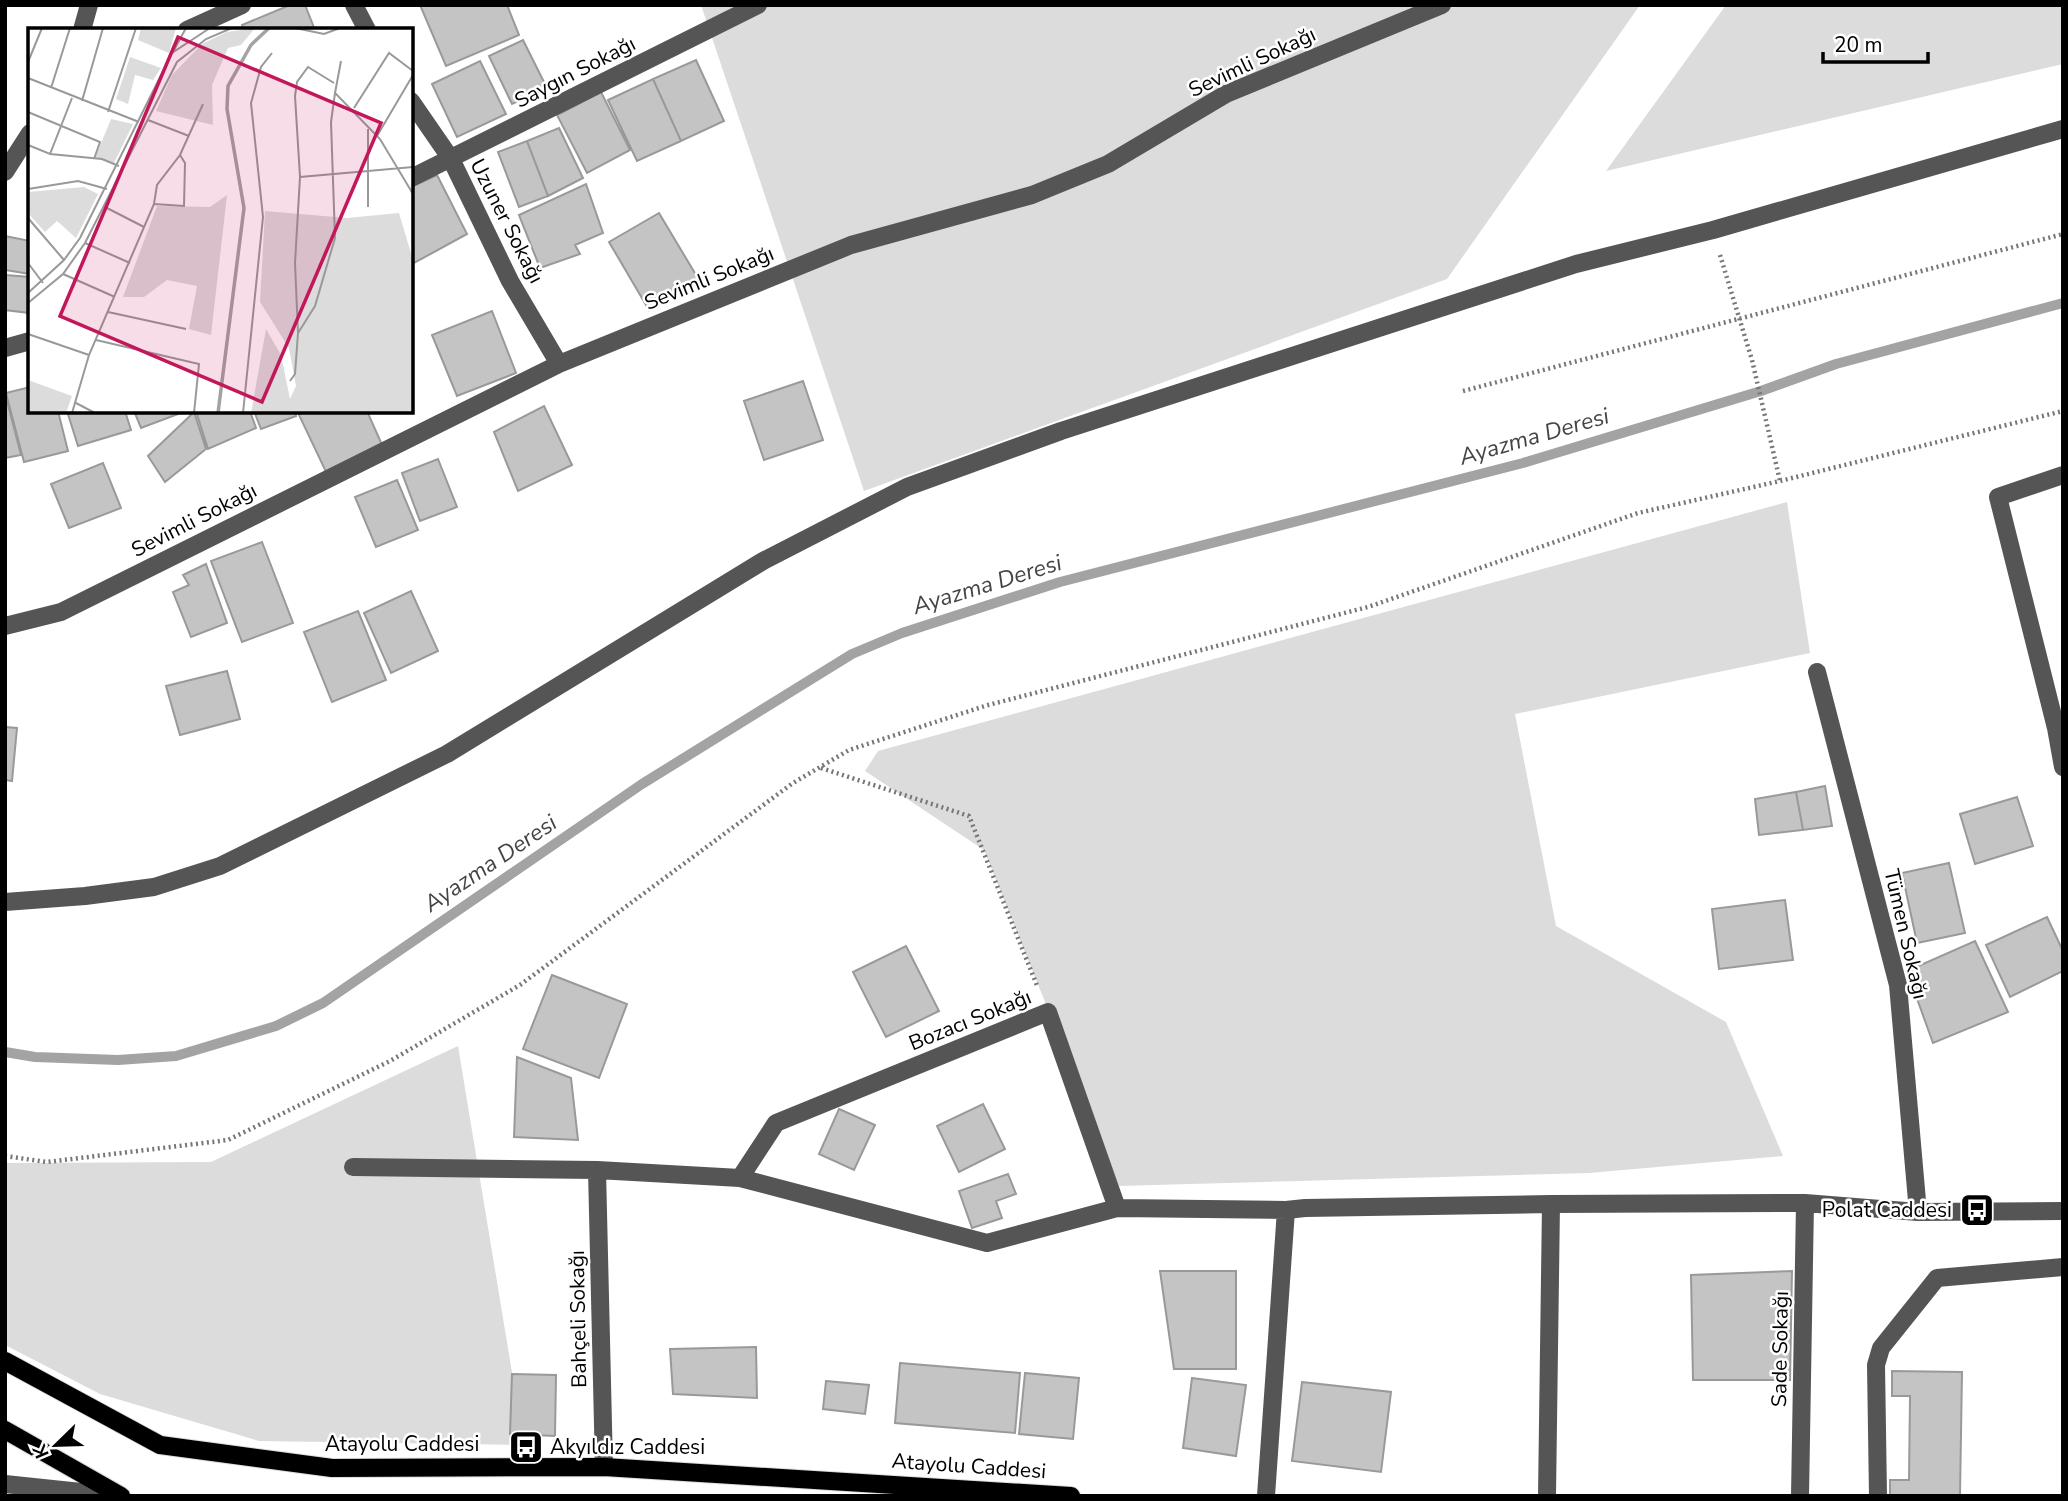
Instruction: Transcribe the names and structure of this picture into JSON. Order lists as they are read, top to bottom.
{
  "streets": {
    "main road": ["Atayolu Caddesi"],
    "street": [
      "Sevimli Sokağı",
      "Saygın Sokağı",
      "Uzuner Sokağı",
      "Tümen Sokağı",
      "Bozacı Sokağı",
      "Bahçeli Sokağı",
      "Sade Sokağı"
    ]
  },
  "crossings": [
    ["Sevimli Sokağı", "Uzuner Sokağı"],
    ["Saygın Sokağı", "Uzuner Sokağı"],
    ["Bahçeli Sokağı", "Atayolu Caddesi"]
  ],
  "water": ["Ayazma Deresi"],
  "places": {
    "bus stop": ["Polat Caddesi", "Akyıldız Caddesi"]
  },
  "scale_bar": "20 m",
  "north": "bottom left"
}
